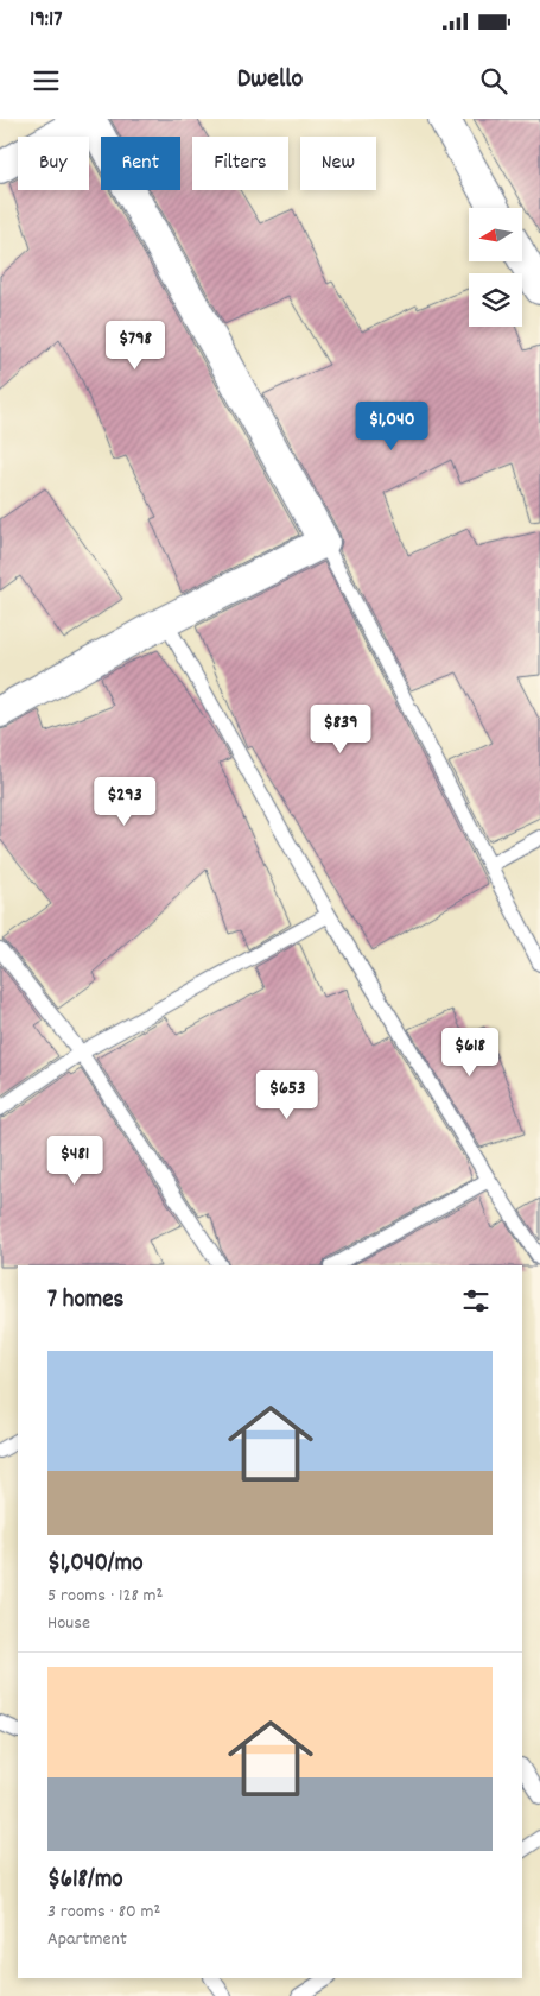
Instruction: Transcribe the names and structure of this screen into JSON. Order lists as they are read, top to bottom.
{
  "north": "left",
  "page": {
    "status": "19:17",
    "header": "Dwello",
    "chip": [
      "Buy",
      "Rent",
      "Filters",
      "New"
    ],
    "price": [
      "$798",
      "$1,040",
      "$839",
      "$293",
      "$618",
      "$653",
      "$481"
    ],
    "heading": "7 homes",
    "list": [
      {
        "name": "$1,040/mo",
        "note": "5 rooms · 128 m² · House"
      },
      {
        "name": "$618/mo",
        "note": "3 rooms · 80 m² · Apartment"
      }
    ]
  }
}
